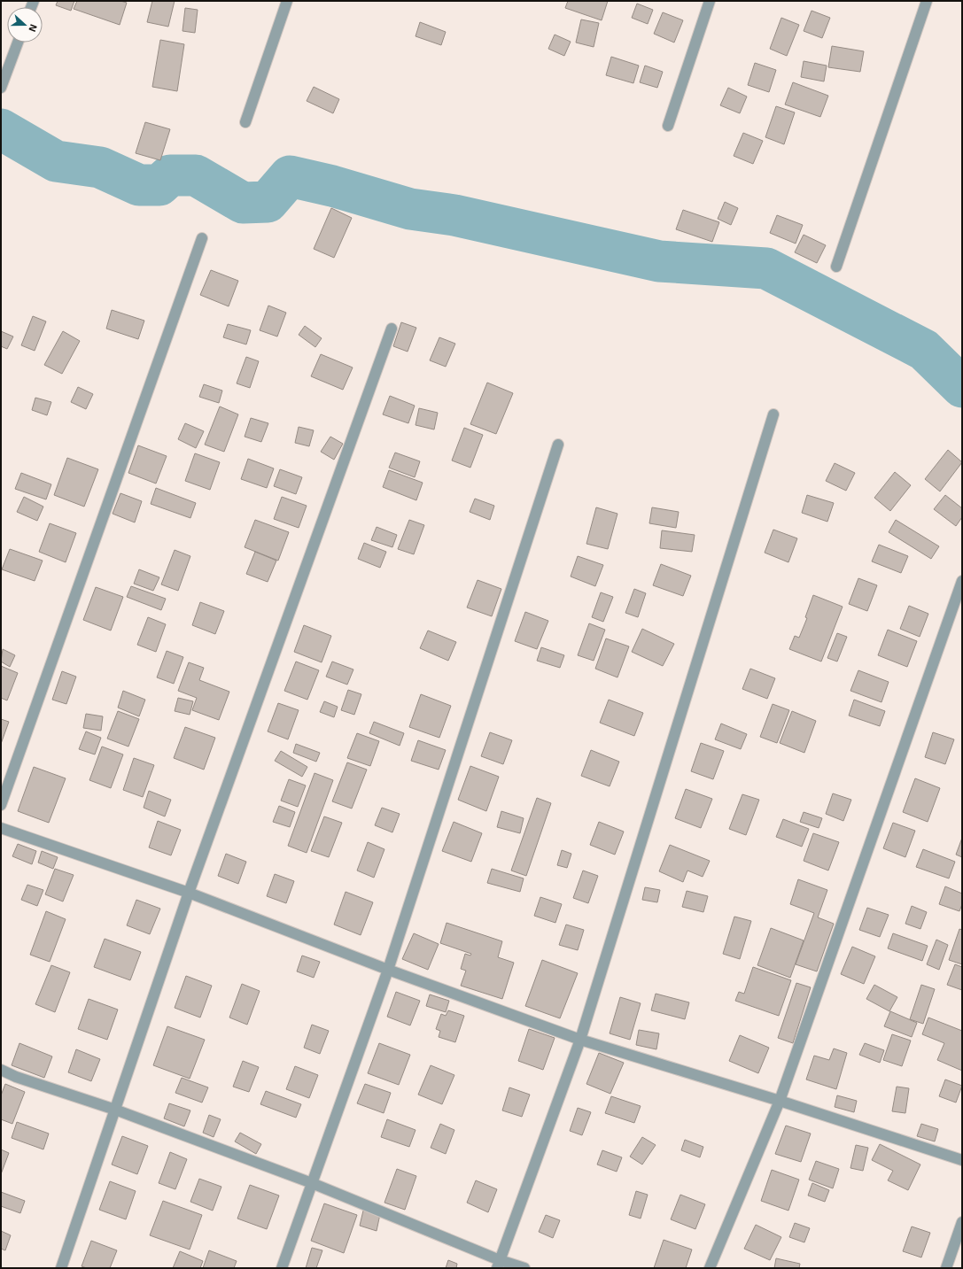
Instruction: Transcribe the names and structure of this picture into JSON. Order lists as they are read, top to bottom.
{
  "north": "right"
}
